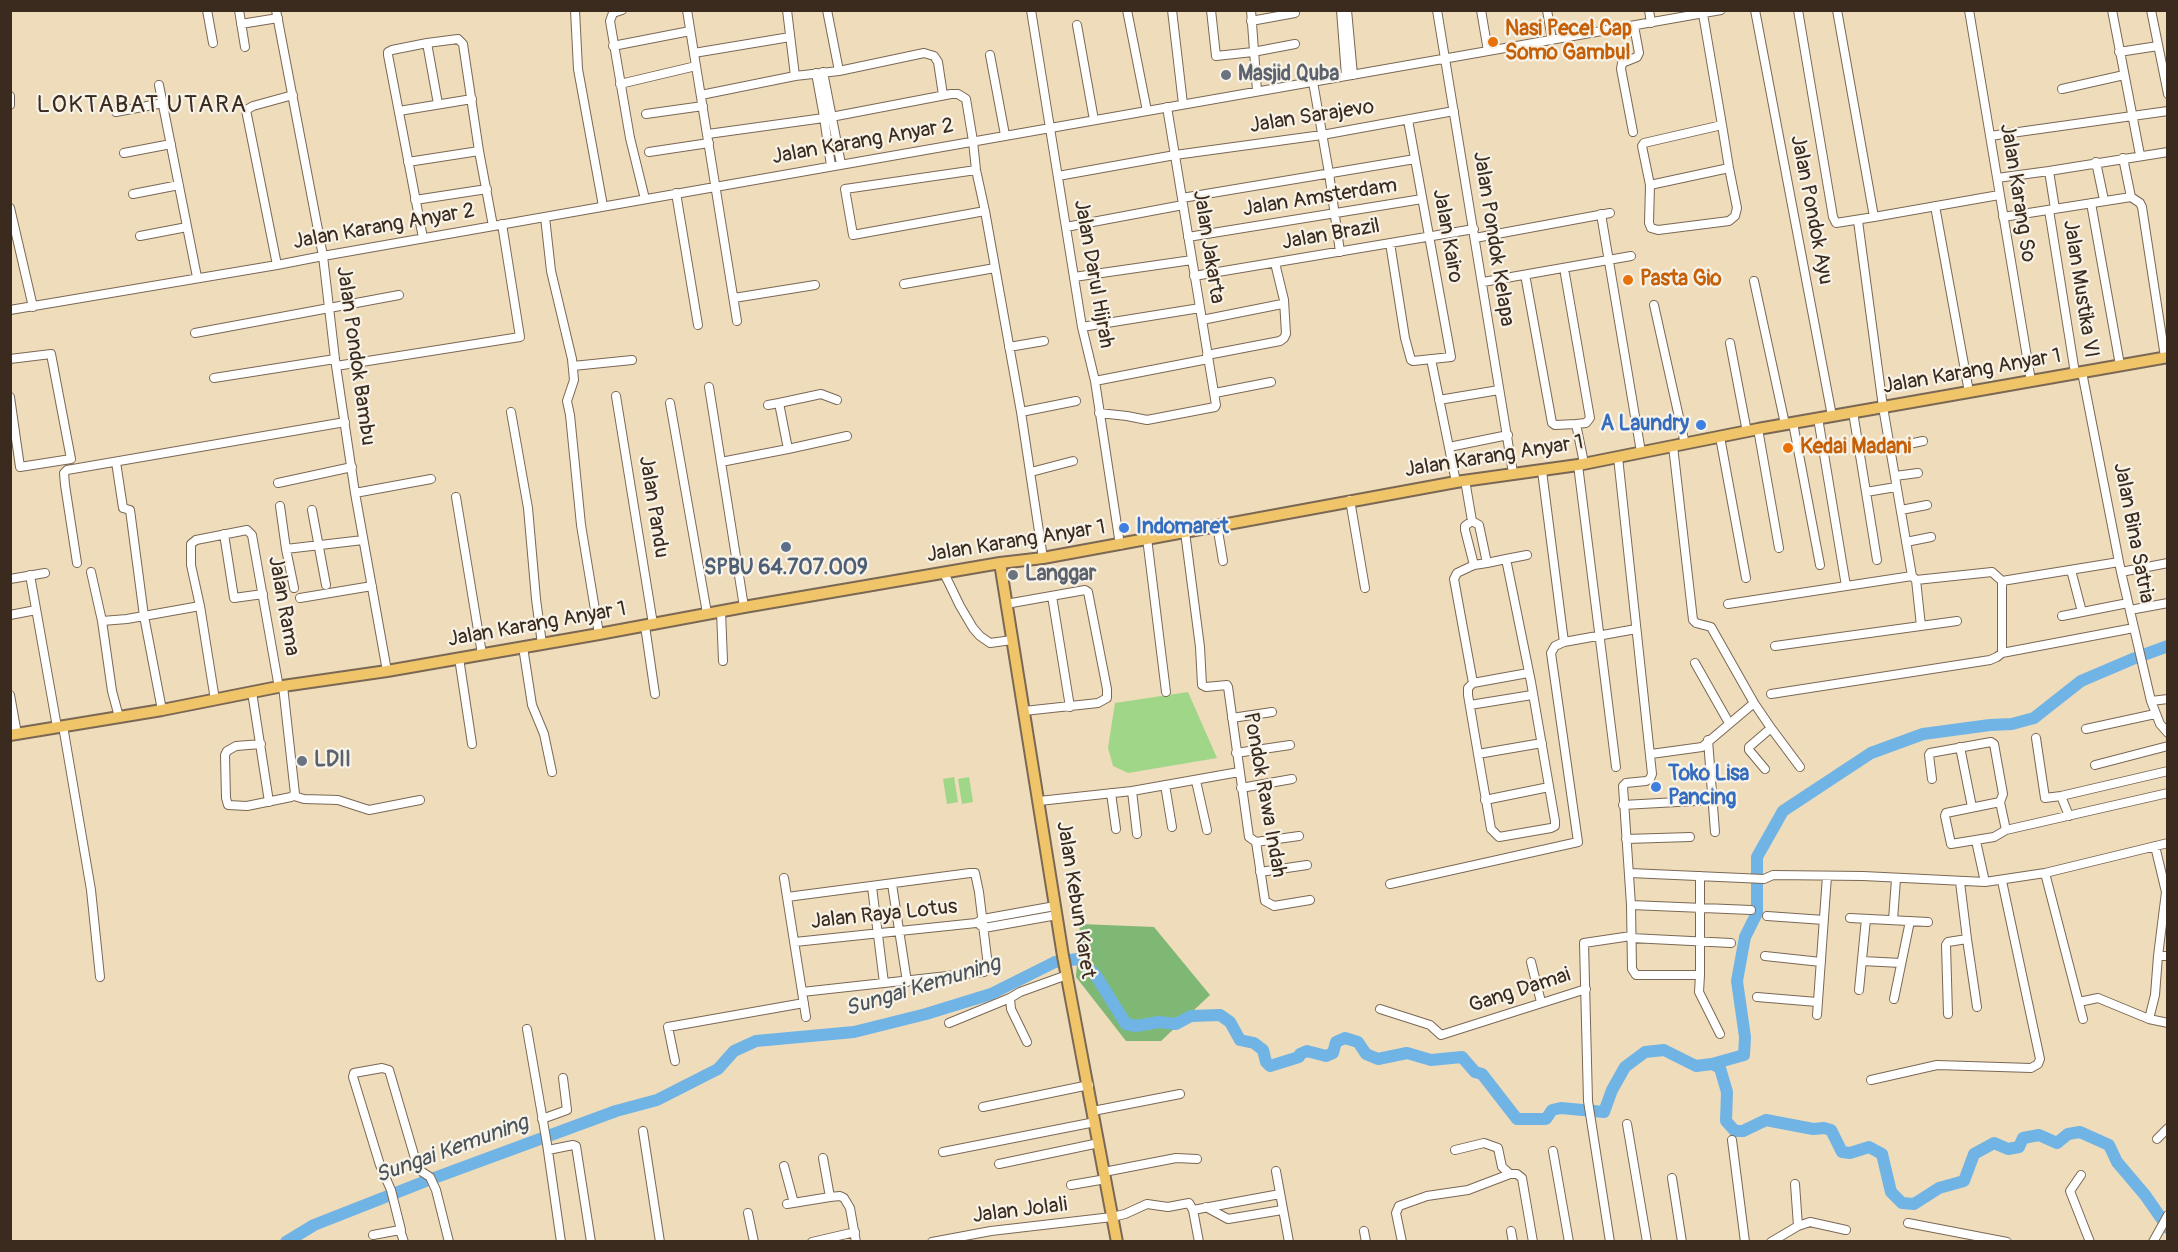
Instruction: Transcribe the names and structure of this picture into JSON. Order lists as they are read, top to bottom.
{
  "streets": {
    "main road": ["Jalan Karang Anyar 1", "Jalan Kebun Karet"],
    "street": [
      "Jalan Sarajevo",
      "Jalan Karang Anyar 2",
      "Jalan Karang So",
      "Jalan Amsterdam",
      "Jalan Pondok Ayu",
      "Jalan Brazil",
      "Jalan Kairo",
      "Jalan Pondok Kelapa",
      "Jalan Jakarta",
      "Jalan Darul Hijrah",
      "Jalan Mustika VI",
      "Jalan Pondok Bambu",
      "Jalan Pandu",
      "Jalan Bina Satria",
      "Jalan Rama",
      "Pondok Rawa Indah",
      "Jalan Raya Lotus",
      "Gang Damai",
      "Jalan Jolali"
    ]
  },
  "crossings": [
    ["Jalan Sarajevo", "Jalan Kairo"],
    ["Jalan Sarajevo", "Jalan Pondok Kelapa"],
    ["Jalan Sarajevo", "Jalan Jakarta"],
    ["Jalan Sarajevo", "Jalan Darul Hijrah"],
    ["Jalan Karang Anyar 2", "Jalan Pondok Kelapa"],
    ["Jalan Karang Anyar 2", "Jalan Jakarta"],
    ["Jalan Karang Anyar 2", "Jalan Darul Hijrah"],
    ["Jalan Karang Anyar 2", "Jalan Pondok Bambu"],
    ["Jalan Karang So", "Jalan Karang Anyar 1"],
    ["Jalan Amsterdam", "Jalan Kairo"],
    ["Jalan Amsterdam", "Jalan Jakarta"],
    ["Jalan Pondok Ayu", "Jalan Karang Anyar 1"],
    ["Jalan Brazil", "Jalan Kairo"],
    ["Jalan Brazil", "Jalan Pondok Kelapa"],
    ["Jalan Brazil", "Jalan Jakarta"],
    ["Jalan Pondok Kelapa", "Jalan Karang Anyar 1"],
    ["Jalan Darul Hijrah", "Jalan Karang Anyar 1"],
    ["Jalan Mustika VI", "Jalan Karang Anyar 1"],
    ["Jalan Mustika VI", "Jalan Bina Satria"],
    ["Jalan Pondok Bambu", "Jalan Karang Anyar 1"],
    ["Jalan Karang Anyar 1", "Jalan Pandu"],
    ["Jalan Karang Anyar 1", "Jalan Bina Satria"],
    ["Jalan Karang Anyar 1", "Jalan Rama"],
    ["Jalan Karang Anyar 1", "Pondok Rawa Indah"],
    ["Jalan Karang Anyar 1", "Jalan Kebun Karet"],
    ["Jalan Kebun Karet", "Jalan Raya Lotus"],
    ["Jalan Kebun Karet", "Jalan Jolali"]
  ],
  "districts": ["LOKTABAT UTARA"],
  "water": ["Sungai Kemuning"],
  "places": [
    "Nasi Pecel Cap Somo Gambul",
    "Masjid Quba",
    "Pasta Gio",
    "A Laundry",
    "Kedai Madani",
    "Indomaret",
    "SPBU 64.707.009",
    "Langgar",
    "LDII",
    "Toko Lisa Pancing"
  ]
}
